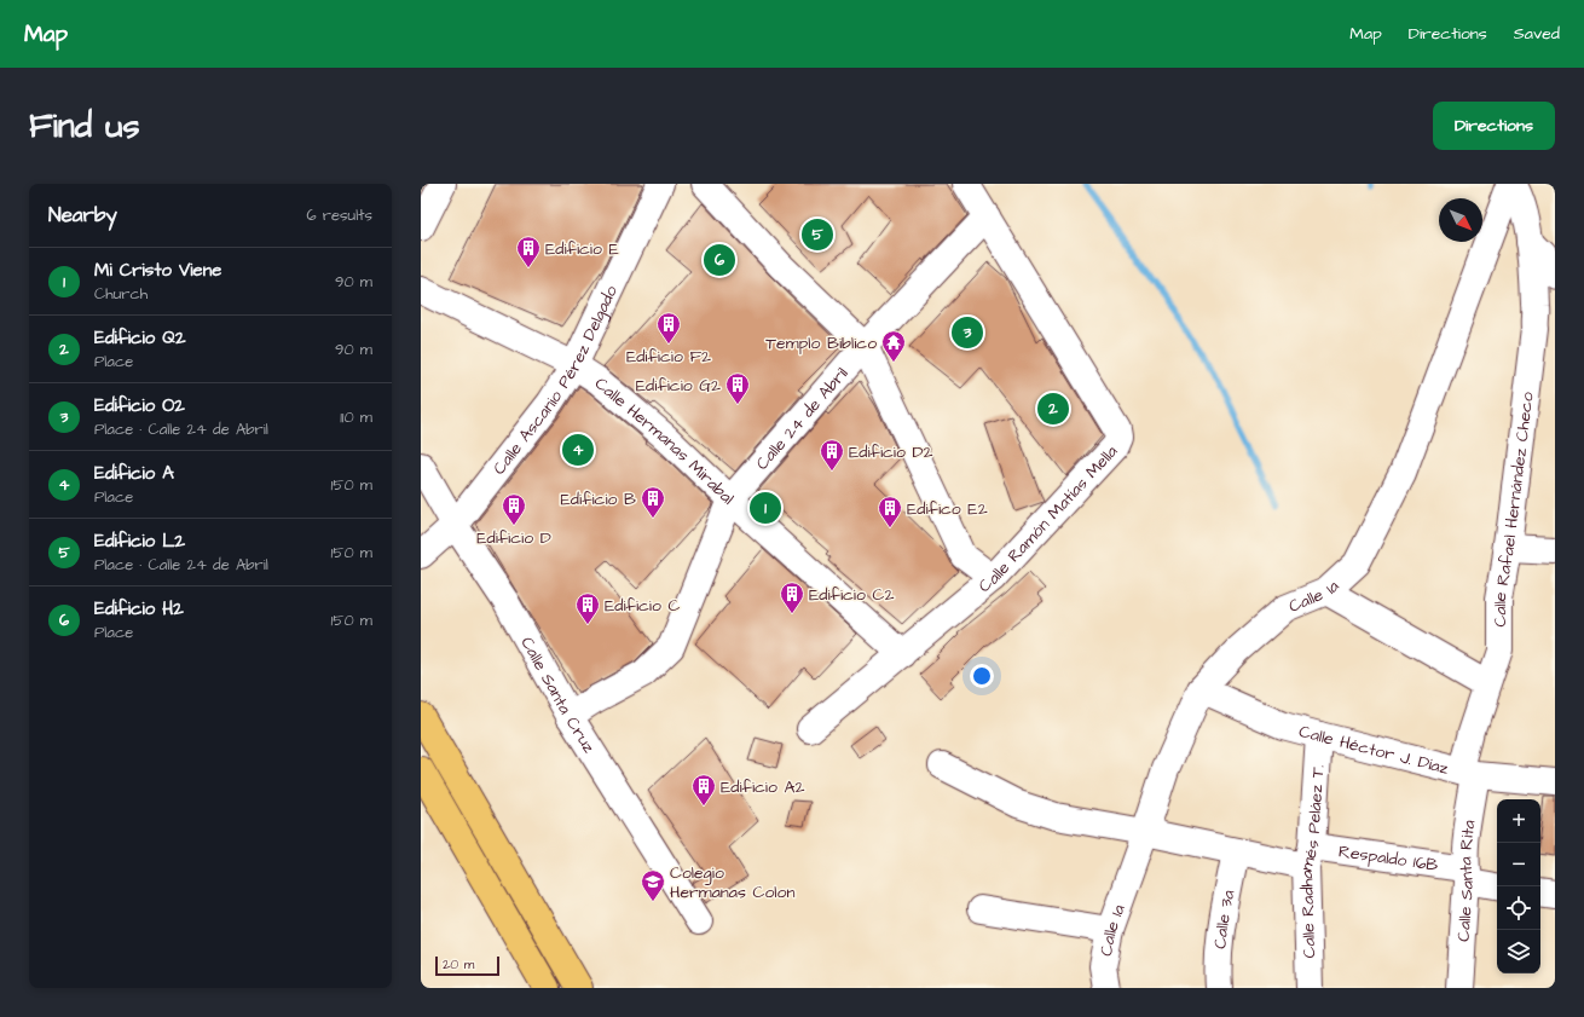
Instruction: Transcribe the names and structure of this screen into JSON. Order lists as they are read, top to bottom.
{
  "streets": {
    "street": [
      "Calle Ascanio Pérez Delgado",
      "Calle 24 de Abril",
      "Calle Hermanas Mirabal",
      "Calle Rafael Hernández Checo",
      "Calle Ramón Matías Mella",
      "Calle 1a",
      "Calle Santa Cruz",
      "Calle Héctor J. Díaz",
      "Respaldo 16B",
      "Calle Radhamés Peláez T.",
      "Calle Santa Rita",
      "Calle 3a"
    ]
  },
  "crossings": [
    ["Calle Ascanio Pérez Delgado", "Calle Hermanas Mirabal"],
    ["Calle Ascanio Pérez Delgado", "Calle Santa Cruz"],
    ["Calle 24 de Abril", "Calle Hermanas Mirabal"],
    ["Calle 24 de Abril", "Calle Ramón Matías Mella"],
    ["Calle 24 de Abril", "Calle Santa Cruz"],
    ["Calle Hermanas Mirabal", "Calle Ramón Matías Mella"],
    ["Calle Rafael Hernández Checo", "Calle Héctor J. Díaz"],
    ["Calle Rafael Hernández Checo", "Calle Santa Rita"],
    ["Calle 1a", "Calle Héctor J. Díaz"],
    ["Calle 1a", "Respaldo 16B"],
    ["Calle Héctor J. Díaz", "Calle Radhamés Peláez T."],
    ["Calle Héctor J. Díaz", "Calle Santa Rita"],
    ["Respaldo 16B", "Calle Radhamés Peláez T."],
    ["Respaldo 16B", "Calle Santa Rita"],
    ["Respaldo 16B", "Calle 3a"]
  ],
  "places": {
    "building": [
      "Edificio E",
      "Edificio F2",
      "Edificio G2",
      "Edificio D2",
      "Edificio B",
      "Edificio D",
      "Edifico E2",
      "Edificio C2",
      "Edificio C",
      "Edificio A2"
    ],
    "temple": ["Templo Biblico"],
    "school or university": ["Colegio Hermanas Colon"]
  },
  "scale_bar": "20 m",
  "north": "bottom right",
  "page": {
    "header": "Map",
    "nav": ["Map", "Directions", "Saved"],
    "buttons": "Directions",
    "title": "Find us",
    "heading": ["Nearby", "6 results"],
    "pins": [
      "5",
      "6",
      "3",
      "2",
      "4",
      "1"
    ],
    "list": [
      {
        "mark": "1",
        "name": "Mi Cristo Viene",
        "note": "Church",
        "value": "90 m"
      },
      {
        "mark": "2",
        "name": "Edificio Q2",
        "note": "Place",
        "value": "90 m"
      },
      {
        "mark": "3",
        "name": "Edificio O2",
        "note": "Place · Calle 24 de Abril",
        "value": "110 m"
      },
      {
        "mark": "4",
        "name": "Edificio A",
        "note": "Place",
        "value": "150 m"
      },
      {
        "mark": "5",
        "name": "Edificio L2",
        "note": "Place · Calle 24 de Abril",
        "value": "150 m"
      },
      {
        "mark": "6",
        "name": "Edificio H2",
        "note": "Place",
        "value": "150 m"
      }
    ],
    "map_buttons": ["+", "−"],
    "scale": "20 m"
  }
}
